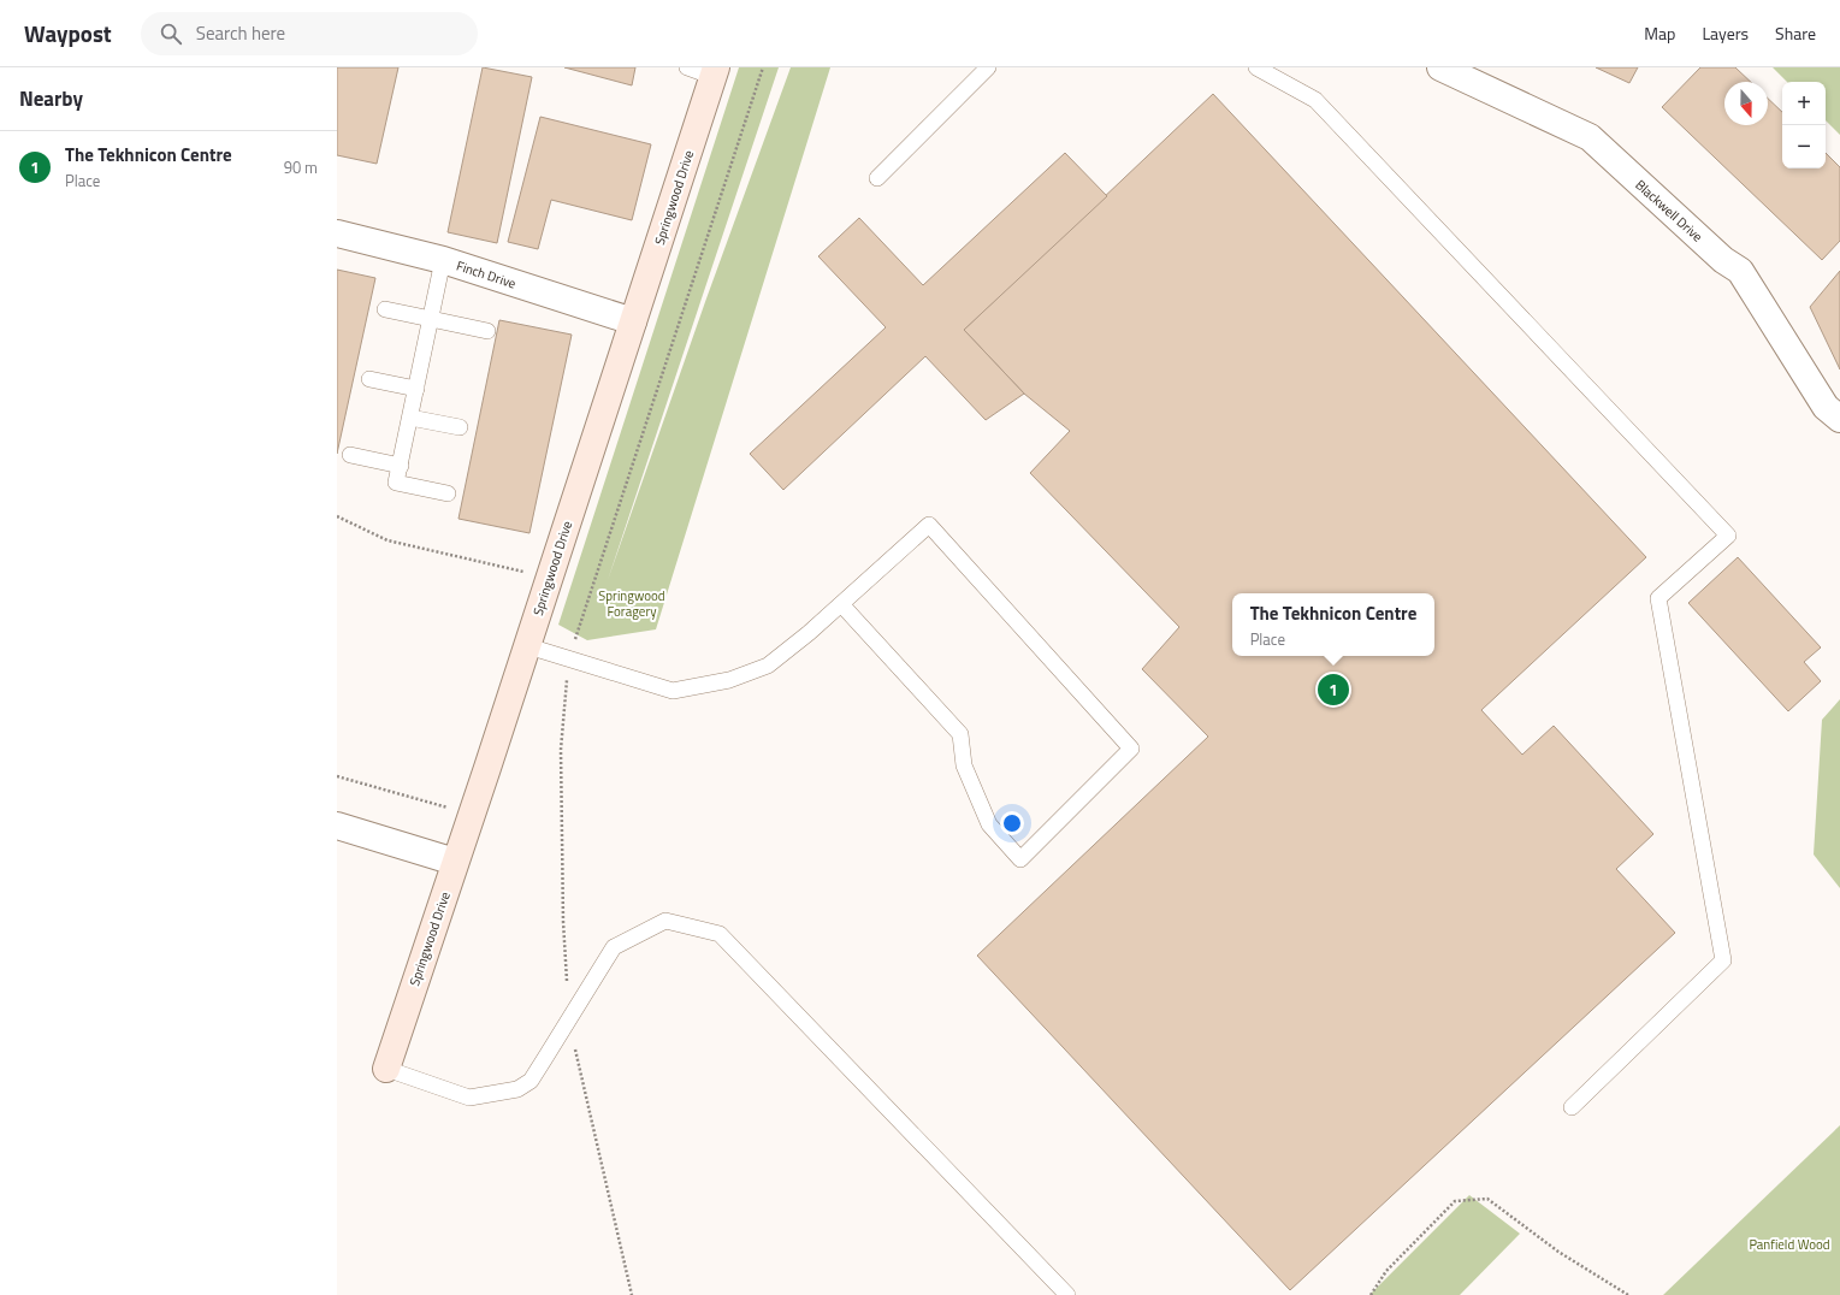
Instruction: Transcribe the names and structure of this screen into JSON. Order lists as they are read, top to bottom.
{
  "streets": {
    "street": ["Springwood Drive", "Blackwell Drive", "Finch Drive"]
  },
  "crossings": [
    ["Springwood Drive", "Finch Drive"]
  ],
  "parks": ["Springwood Foragery", "Panfield Wood"],
  "north": "bottom",
  "page": {
    "header": "Waypost",
    "search": "Search here",
    "nav": ["Map", "Layers", "Share"],
    "heading": "Nearby",
    "map_buttons": ["+", "−"],
    "list": [
      {
        "mark": "1",
        "name": "The Tekhnicon Centre",
        "note": "Place",
        "value": "90 m"
      }
    ],
    "popup": ["The Tekhnicon Centre", "Place"],
    "pins": "1"
  }
}
